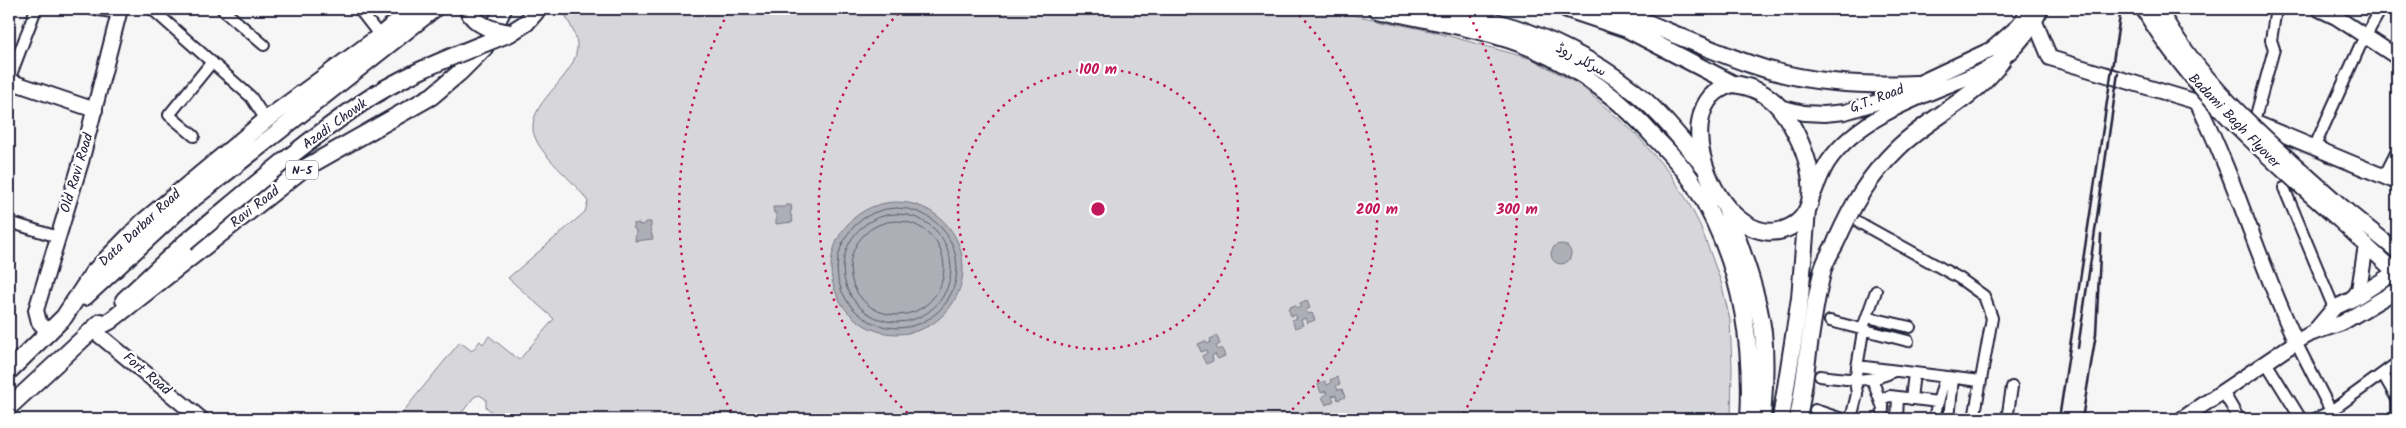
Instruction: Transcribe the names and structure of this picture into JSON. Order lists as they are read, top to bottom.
{
  "streets": {
    "main road": [
      "سرکلر روڈ",
      "Azadi Chowk",
      "N-5",
      "Ravi Road",
      "Data Darbar Road"
    ],
    "street": [
      "G.T. Road",
      "Badami Bagh Flyover",
      "Old Ravi Road",
      "Fort Road"
    ]
  },
  "crossings": [
    ["سرکلر روڈ", "G.T. Road"],
    ["Azadi Chowk", "N-5"],
    ["Azadi Chowk", "Ravi Road"],
    ["Azadi Chowk", "Data Darbar Road"],
    ["Azadi Chowk", "Fort Road"],
    ["N-5", "Ravi Road"],
    ["N-5", "Fort Road"],
    ["Old Ravi Road", "Data Darbar Road"],
    ["Ravi Road", "Fort Road"]
  ],
  "rings": ["100 m", "200 m", "300 m"]
}
